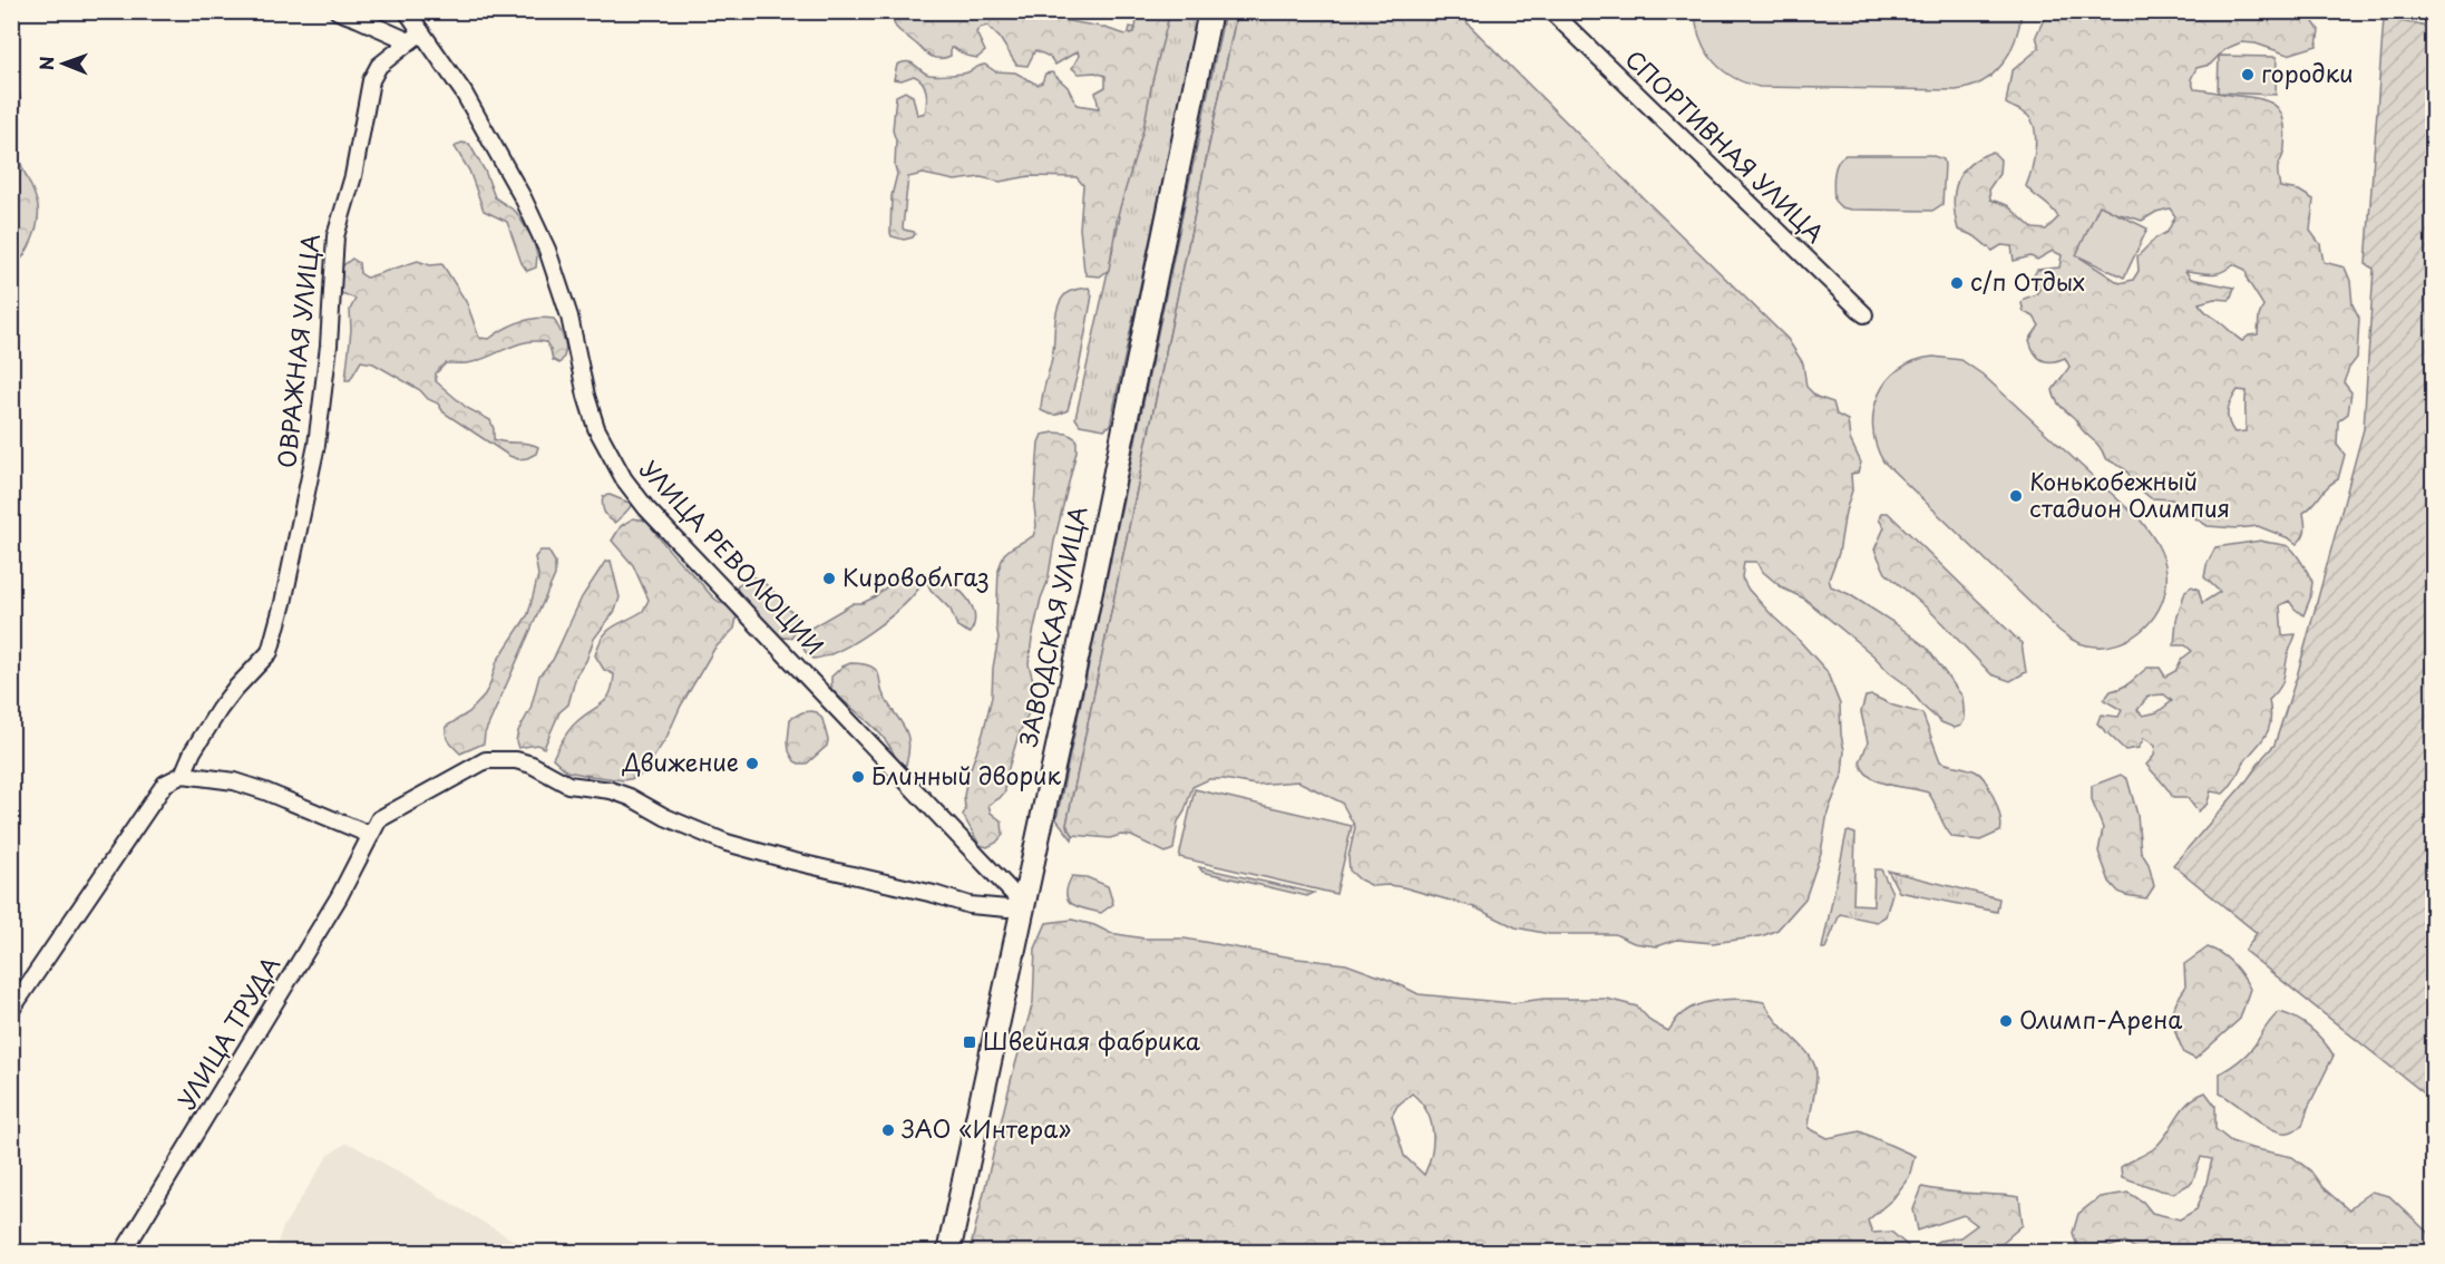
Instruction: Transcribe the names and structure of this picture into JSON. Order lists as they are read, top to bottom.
{
  "streets": {
    "main road": ["ЗАВОДСКАЯ УЛИЦА"],
    "street": [
      "СПОРТИВНАЯ УЛИЦА",
      "ОВРАЖНАЯ УЛИЦА",
      "УЛИЦА РЕВОЛЮЦИИ",
      "УЛИЦА ТРУДА"
    ]
  },
  "crossings": [
    ["ОВРАЖНАЯ УЛИЦА", "УЛИЦА РЕВОЛЮЦИИ"],
    ["УЛИЦА РЕВОЛЮЦИИ", "ЗАВОДСКАЯ УЛИЦА"],
    ["УЛИЦА РЕВОЛЮЦИИ", "УЛИЦА ТРУДА"],
    ["ЗАВОДСКАЯ УЛИЦА", "УЛИЦА ТРУДА"]
  ],
  "places": {
    "other": [
      "городки",
      "с/п Отдых",
      "Конькобежный стадион Олимпия",
      "Кировоблгаз",
      "Движение",
      "Блинный дворик",
      "Олимп-Арена",
      "ЗАО «Интера»"
    ],
    "transit": ["Швейная фабрика"]
  },
  "north": "left"
}
